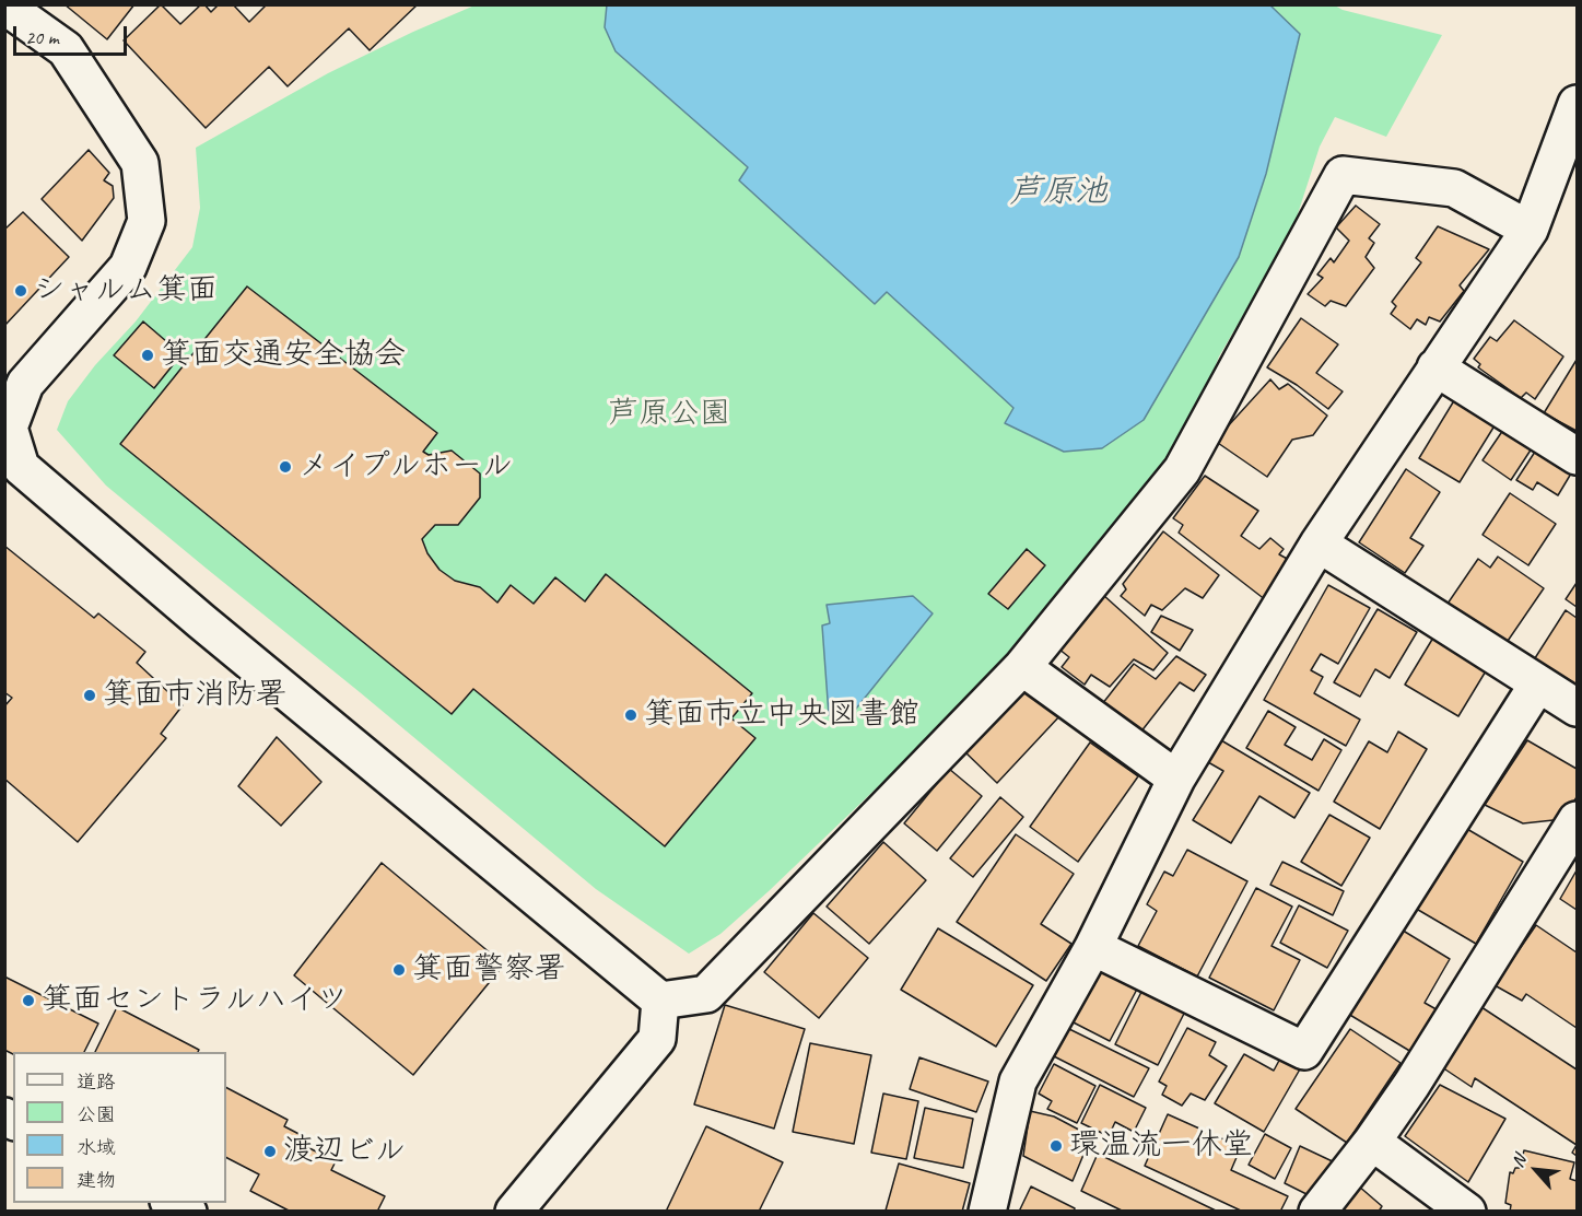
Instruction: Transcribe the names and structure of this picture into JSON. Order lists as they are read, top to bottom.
{
  "water": ["芦原池"],
  "parks": ["芦原公園"],
  "places": [
    "シャルム箕面",
    "箕面交通安全協会",
    "メイプルホール",
    "箕面市消防署",
    "箕面市立中央図書館",
    "箕面警察署",
    "箕面セントラルハイツ",
    "環温流一休堂",
    "渡辺ビル"
  ],
  "legend": [
    "道路",
    "公園",
    "水域",
    "建物"
  ],
  "scale_bar": "20 m",
  "north": "top left"
}
